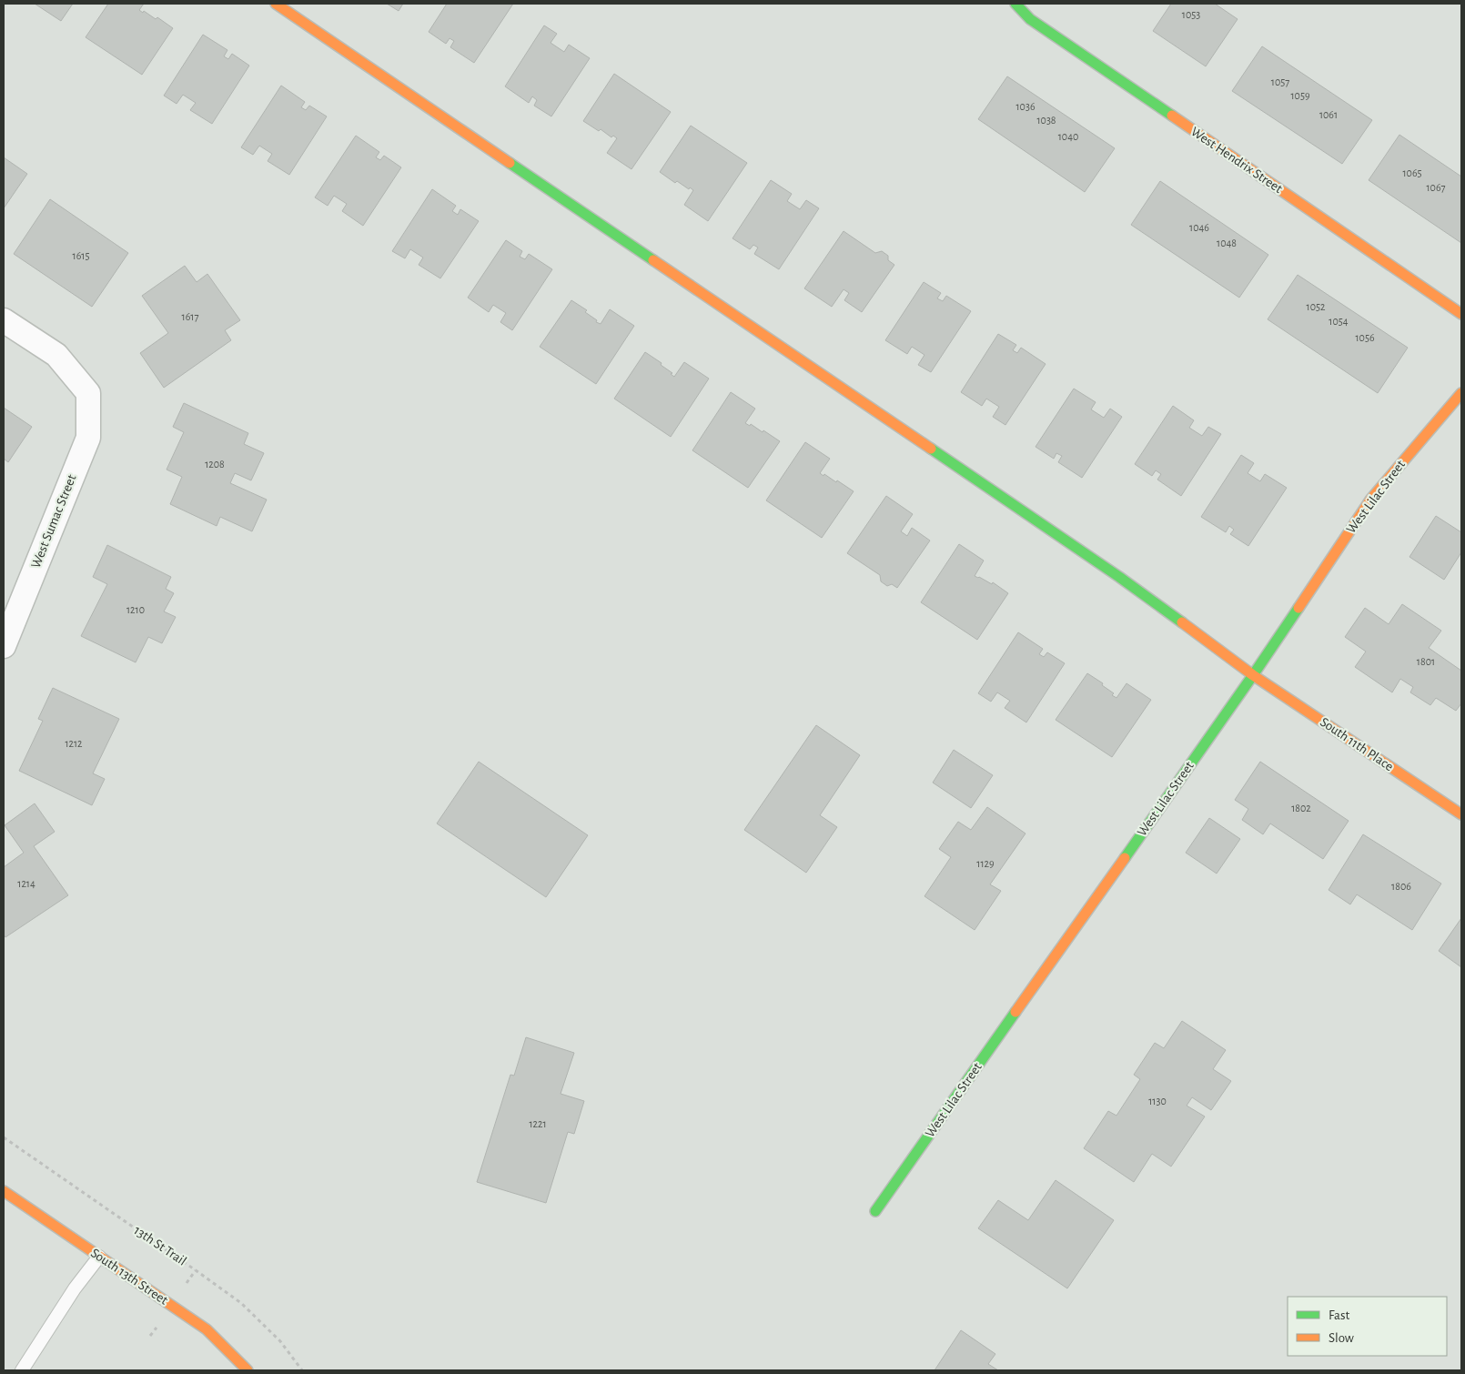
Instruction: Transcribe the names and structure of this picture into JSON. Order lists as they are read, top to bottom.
{
  "streets": {
    "street": [
      "West Hendrix Street",
      "West Lilac Street",
      "West Sumac Street",
      "South 11th Place",
      "South 13th Street"
    ],
    "path": ["13th St Trail"]
  },
  "crossings": [
    ["West Lilac Street", "South 11th Place"]
  ],
  "house_numbers": [
    "1053",
    "1057",
    "1059",
    "1036",
    "1061",
    "1038",
    "1040",
    "1065",
    "1067",
    "1046",
    "1048",
    "1615",
    "1052",
    "1617",
    "1054",
    "1056",
    "1208",
    "1210",
    "1801",
    "1212",
    "1802",
    "1129",
    "1214",
    "1806",
    "1130",
    "1221"
  ],
  "legend": ["Fast", "Slow"]
}
